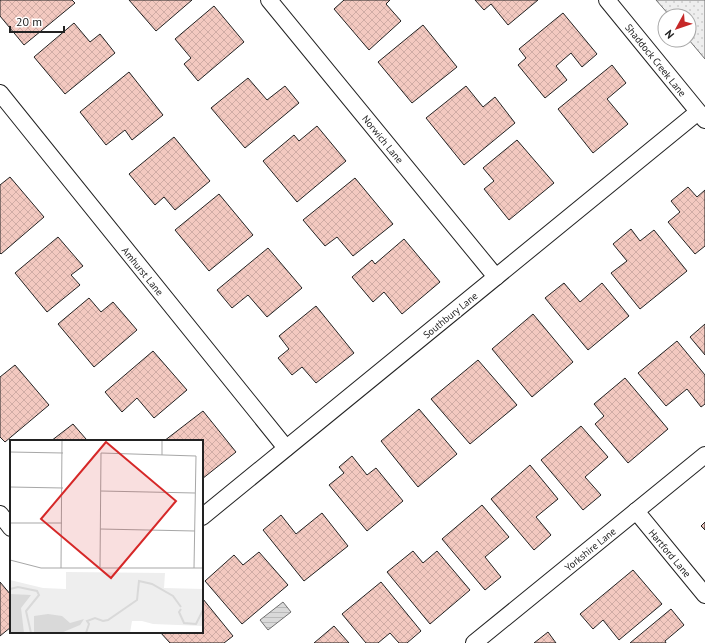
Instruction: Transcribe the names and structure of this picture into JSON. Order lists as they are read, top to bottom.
{
  "streets": {
    "street": [
      "Shaddock Creek Lane",
      "Norwich Lane",
      "Amhurst Lane",
      "Southbury Lane",
      "Yorkshire Lane",
      "Hartford Lane"
    ]
  },
  "crossings": [
    ["Shaddock Creek Lane", "Southbury Lane"],
    ["Norwich Lane", "Southbury Lane"],
    ["Amhurst Lane", "Southbury Lane"],
    ["Yorkshire Lane", "Hartford Lane"]
  ],
  "scale_bar": "20 m",
  "north": "bottom left"
}
